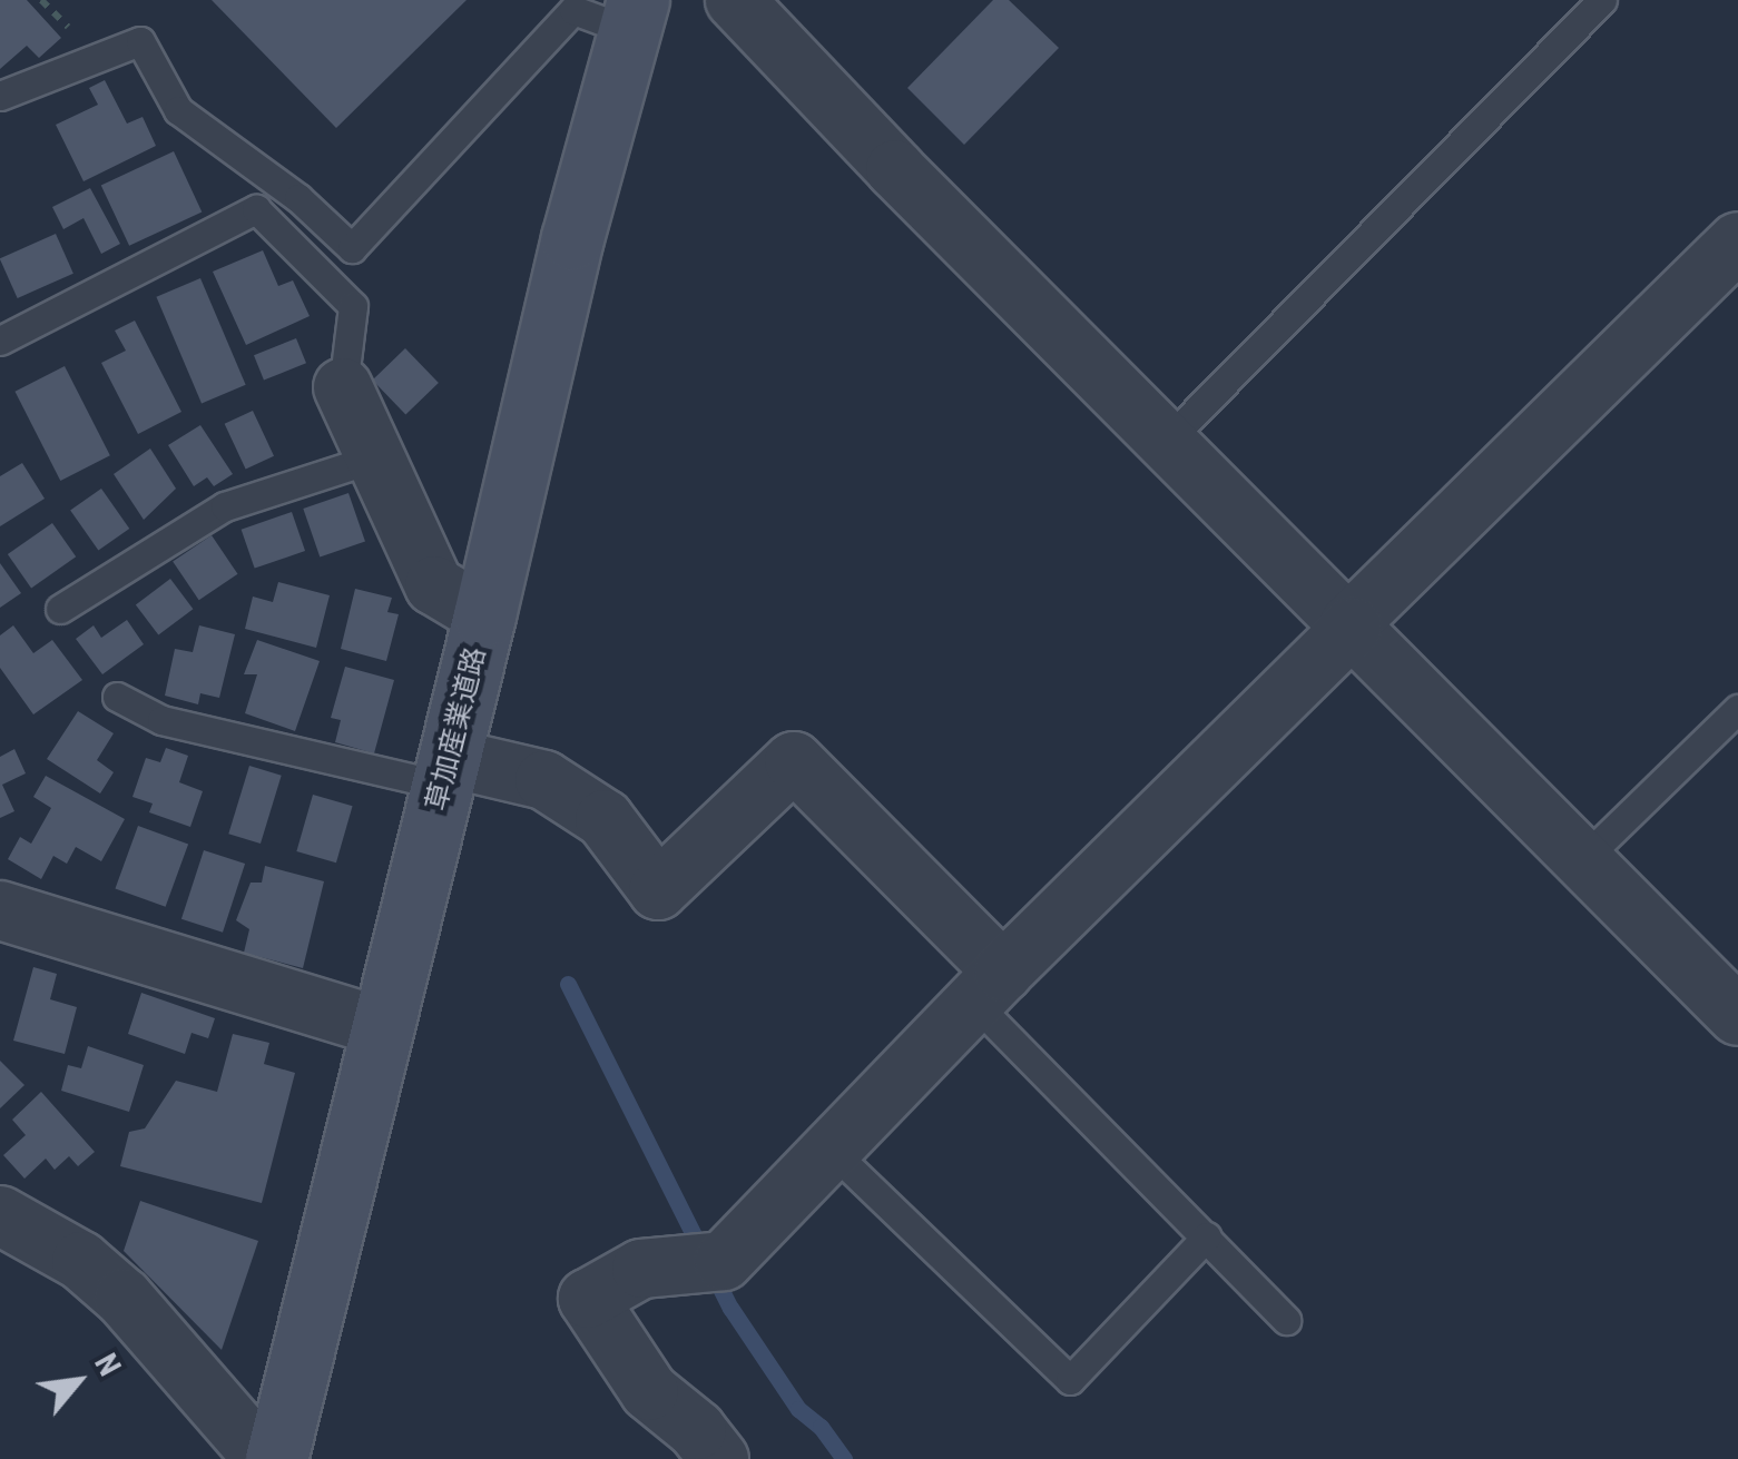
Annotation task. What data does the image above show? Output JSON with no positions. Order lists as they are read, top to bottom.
{
  "streets": {
    "main road": ["草加産業道路"]
  },
  "north": "top right"
}
